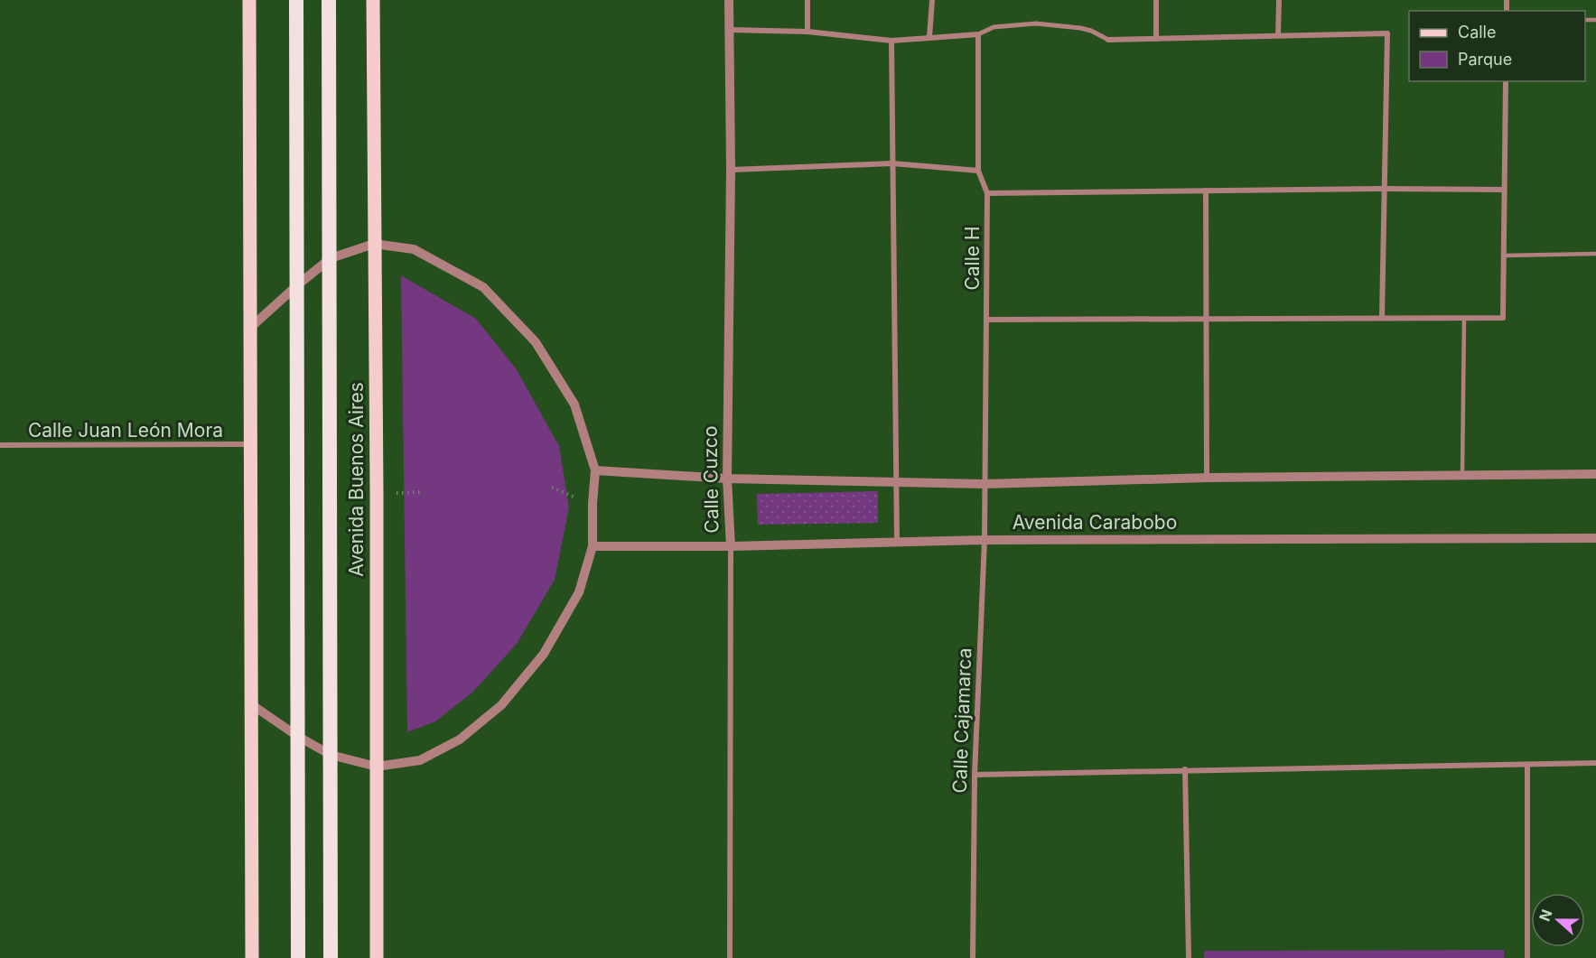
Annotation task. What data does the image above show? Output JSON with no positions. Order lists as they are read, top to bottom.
{
  "streets": {
    "highway": ["Avenida Buenos Aires"],
    "street": [
      "Calle H",
      "Calle Juan León Mora",
      "Calle Cuzco",
      "Avenida Carabobo",
      "Calle Cajamarca"
    ]
  },
  "crossings": [
    ["Calle H", "Avenida Carabobo"],
    ["Calle H", "Calle Cajamarca"],
    ["Calle Cuzco", "Avenida Carabobo"],
    ["Avenida Carabobo", "Calle Cajamarca"]
  ],
  "legend": ["Calle", "Parque"],
  "north": "left"
}
